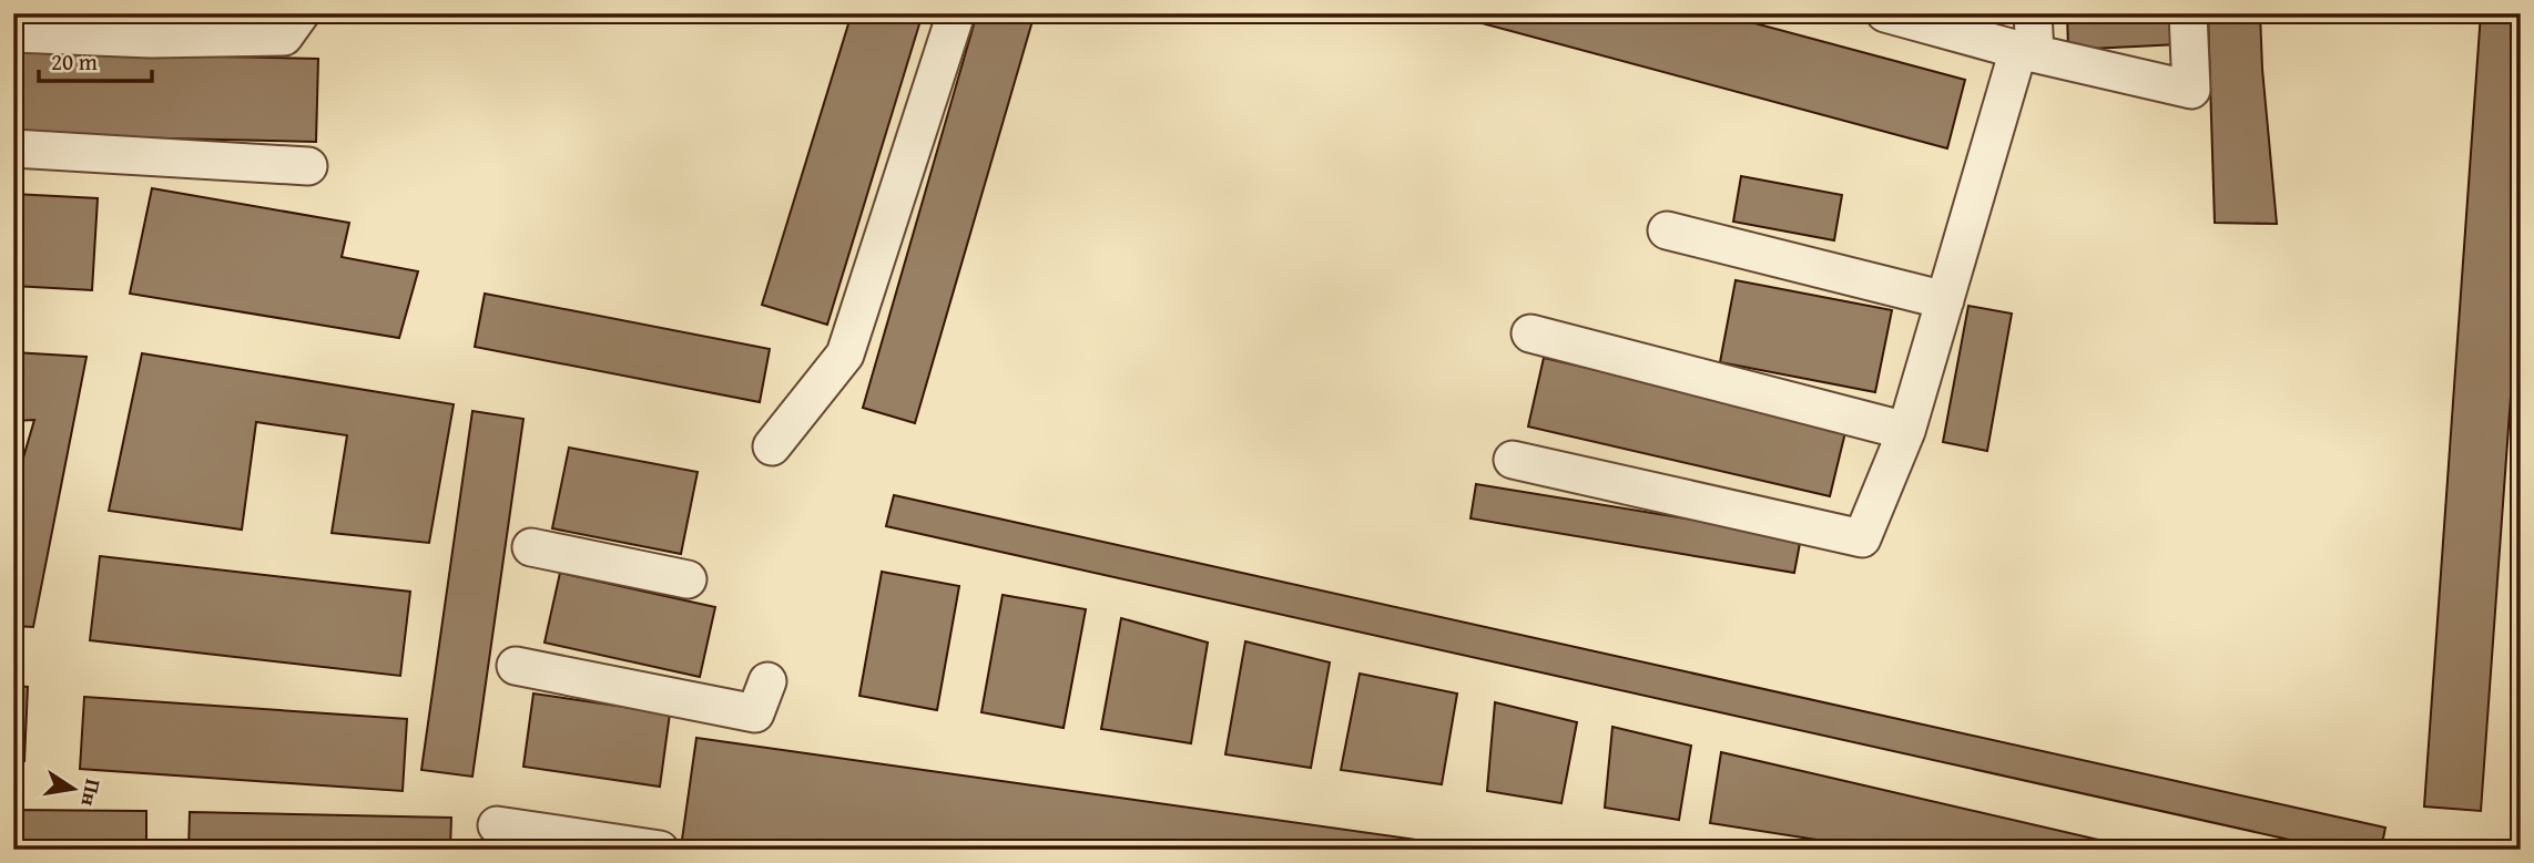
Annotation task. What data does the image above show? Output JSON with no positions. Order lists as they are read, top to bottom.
{
  "scale_bar": "20 m",
  "north": "right"
}
